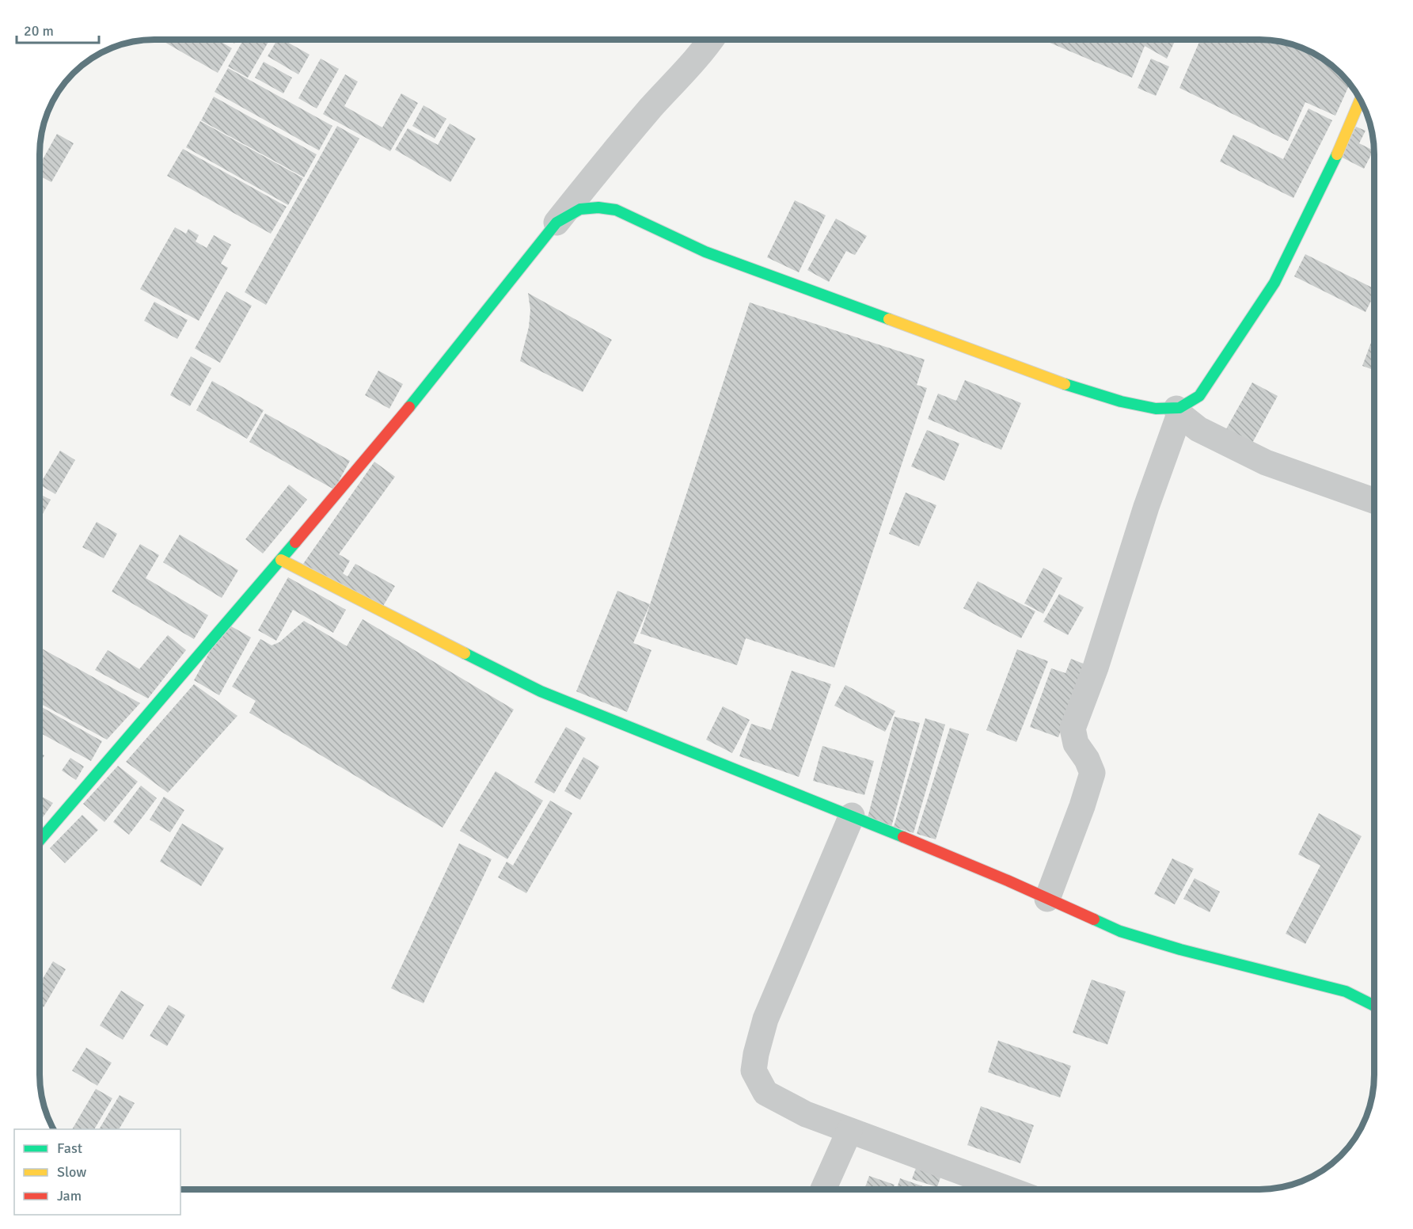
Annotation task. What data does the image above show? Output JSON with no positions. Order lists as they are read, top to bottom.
{
  "legend": ["Fast", "Slow", "Jam"],
  "scale_bar": "20 m"
}
